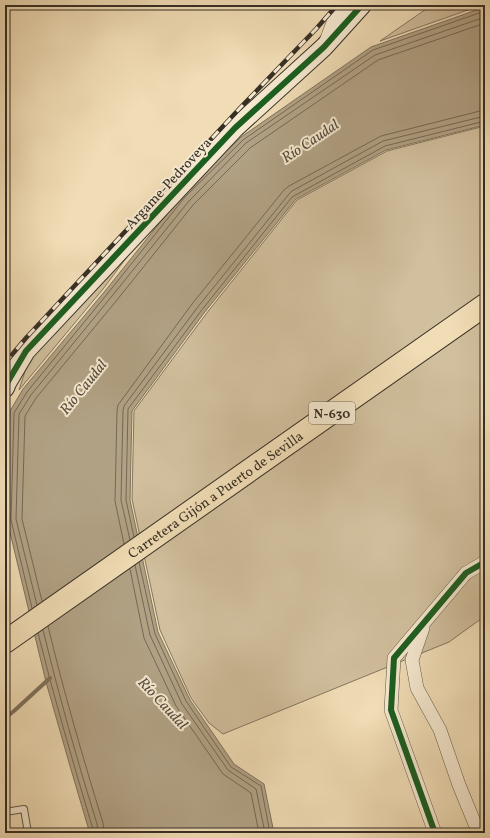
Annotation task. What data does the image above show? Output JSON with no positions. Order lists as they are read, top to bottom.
{
  "streets": {
    "highway": ["N-630", "Carretera Gijón a Puerto de Sevilla"],
    "street": ["Argame-Pedroveya"]
  },
  "water": ["Río Caudal"]
}
